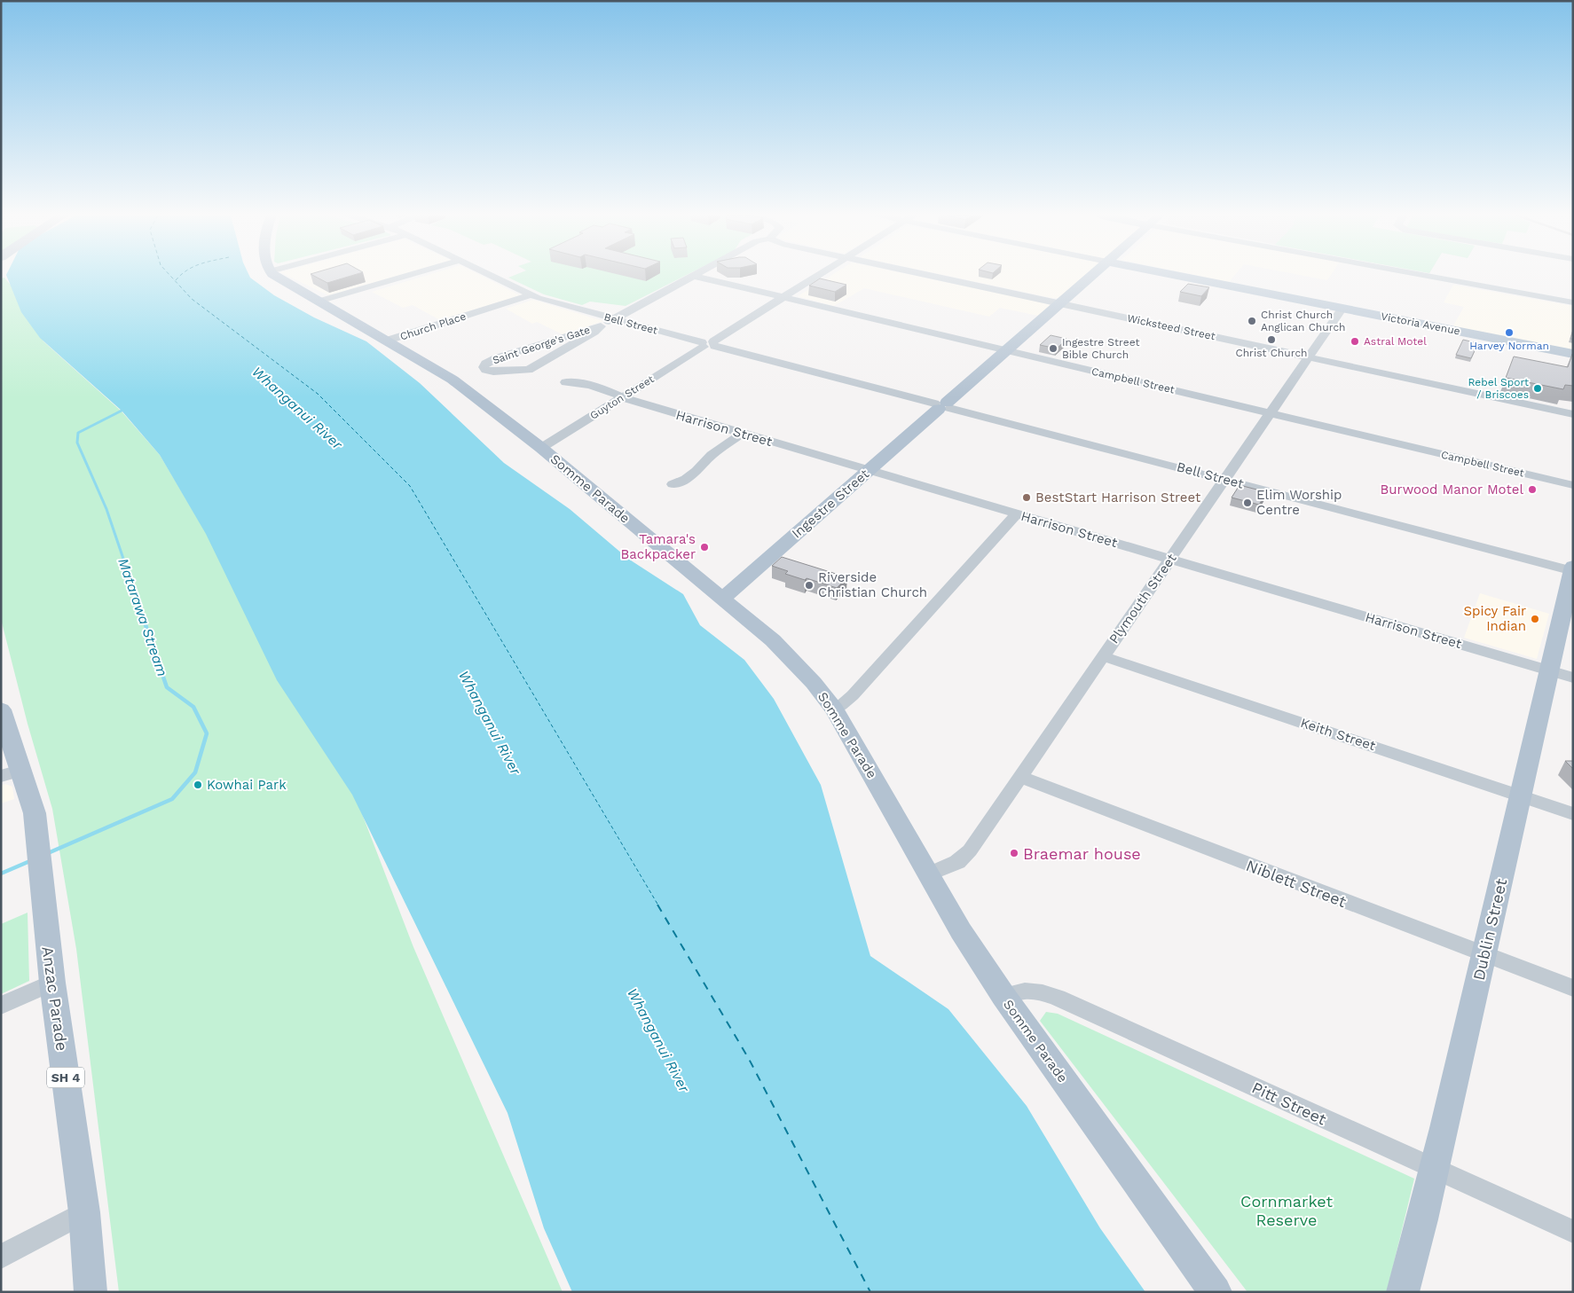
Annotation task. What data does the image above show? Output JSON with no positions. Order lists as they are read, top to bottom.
{
  "streets": {
    "main road": [
      "Victoria Avenue",
      "Somme Parade",
      "Ingestre Street",
      "Dublin Street",
      "Anzac Parade",
      "SH 4"
    ],
    "street": [
      "Bell Street",
      "Church Place",
      "Wicksteed Street",
      "Saint George's Gate",
      "Campbell Street",
      "Guyton Street",
      "Harrison Street",
      "Plymouth Street",
      "Keith Street",
      "Niblett Street",
      "Pitt Street"
    ]
  },
  "crossings": [
    ["Bell Street", "Church Place"],
    ["Bell Street", "Saint George's Gate"],
    ["Bell Street", "Guyton Street"],
    ["Bell Street", "Ingestre Street"],
    ["Bell Street", "Plymouth Street"],
    ["Bell Street", "Dublin Street"],
    ["Victoria Avenue", "Plymouth Street"],
    ["Church Place", "Somme Parade"],
    ["Wicksteed Street", "Ingestre Street"],
    ["Wicksteed Street", "Plymouth Street"],
    ["Saint George's Gate", "Campbell Street"],
    ["Campbell Street", "Guyton Street"],
    ["Campbell Street", "Ingestre Street"],
    ["Campbell Street", "Plymouth Street"],
    ["Guyton Street", "Harrison Street"],
    ["Guyton Street", "Somme Parade"],
    ["Harrison Street", "Ingestre Street"],
    ["Harrison Street", "Plymouth Street"],
    ["Harrison Street", "Dublin Street"],
    ["Somme Parade", "Ingestre Street"],
    ["Somme Parade", "Plymouth Street"],
    ["Somme Parade", "Pitt Street"],
    ["Plymouth Street", "Keith Street"],
    ["Plymouth Street", "Niblett Street"],
    ["Keith Street", "Dublin Street"],
    ["Niblett Street", "Dublin Street"],
    ["Dublin Street", "Pitt Street"]
  ],
  "water": ["Whanganui River", "Matarawa Stream"],
  "parks": ["Cornmarket Reserve"],
  "places": [
    "Christ Church Anglican Church",
    "Harvey Norman",
    "Christ Church",
    "Astral Motel",
    "Ingestre Street Bible Church",
    "Rebel Sport / Briscoes",
    "Burwood Manor Motel",
    "BestStart Harrison Street",
    "Elim Worship Centre",
    "Tamara's Backpacker",
    "Riverside Christian Church",
    "Spicy Fair Indian",
    "Kowhai Park",
    "Braemar house"
  ]
}
